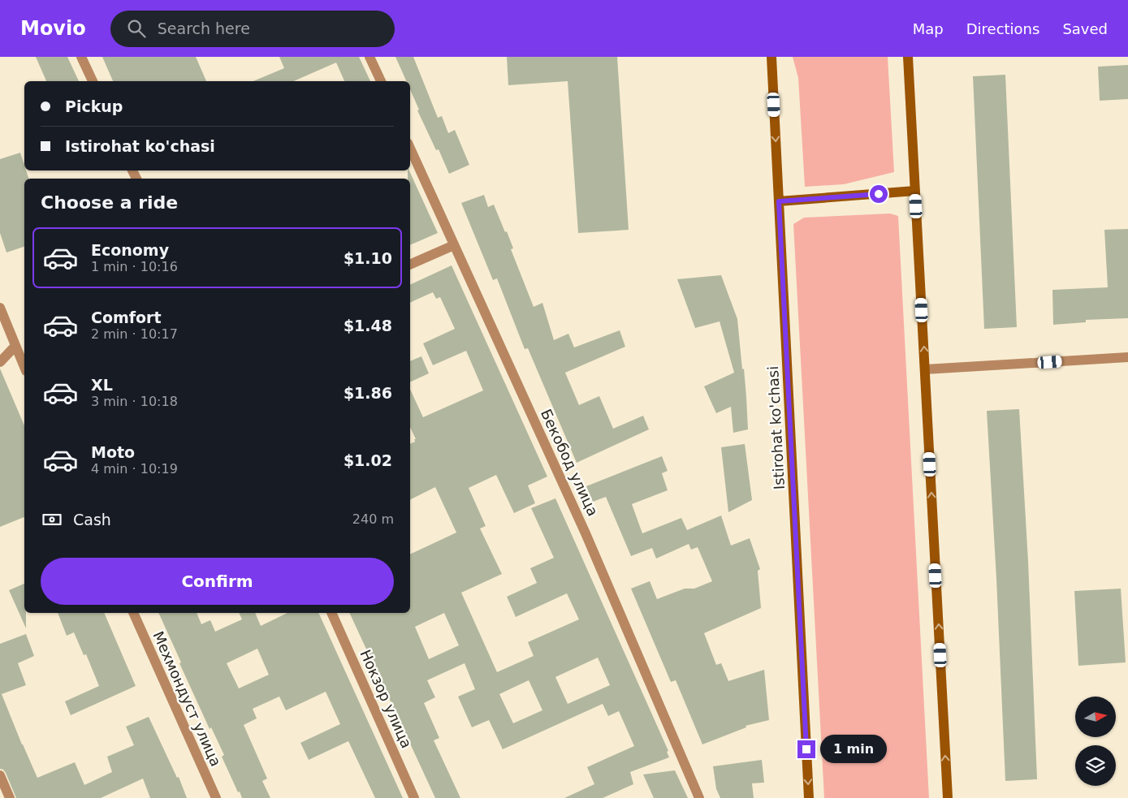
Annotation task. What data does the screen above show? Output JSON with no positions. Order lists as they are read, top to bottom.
{
  "streets": {
    "main road": ["Istirohat ko'chasi"],
    "street": ["Бекобод улица", "Мехмондуст улица", "Нокзор улица"]
  },
  "one_way": ["Istirohat ko'chasi"],
  "north": "right",
  "page": {
    "header": "Movio",
    "search": "Search here",
    "nav": ["Map", "Directions", "Saved"],
    "banner": ["Pickup", "Istirohat ko'chasi"],
    "heading": "Choose a ride",
    "list": [
      {
        "name": "Economy",
        "note": "1 min · 10:16",
        "value": "$1.10"
      },
      {
        "name": "Comfort",
        "note": "2 min · 10:17",
        "value": "$1.48"
      },
      {
        "name": "XL",
        "note": "3 min · 10:18",
        "value": "$1.86"
      },
      {
        "name": "Moto",
        "note": "4 min · 10:19",
        "value": "$1.02"
      }
    ],
    "pay": ["Cash", "240 m"],
    "buttons": "Confirm",
    "bubble": "1 min"
  }
}
